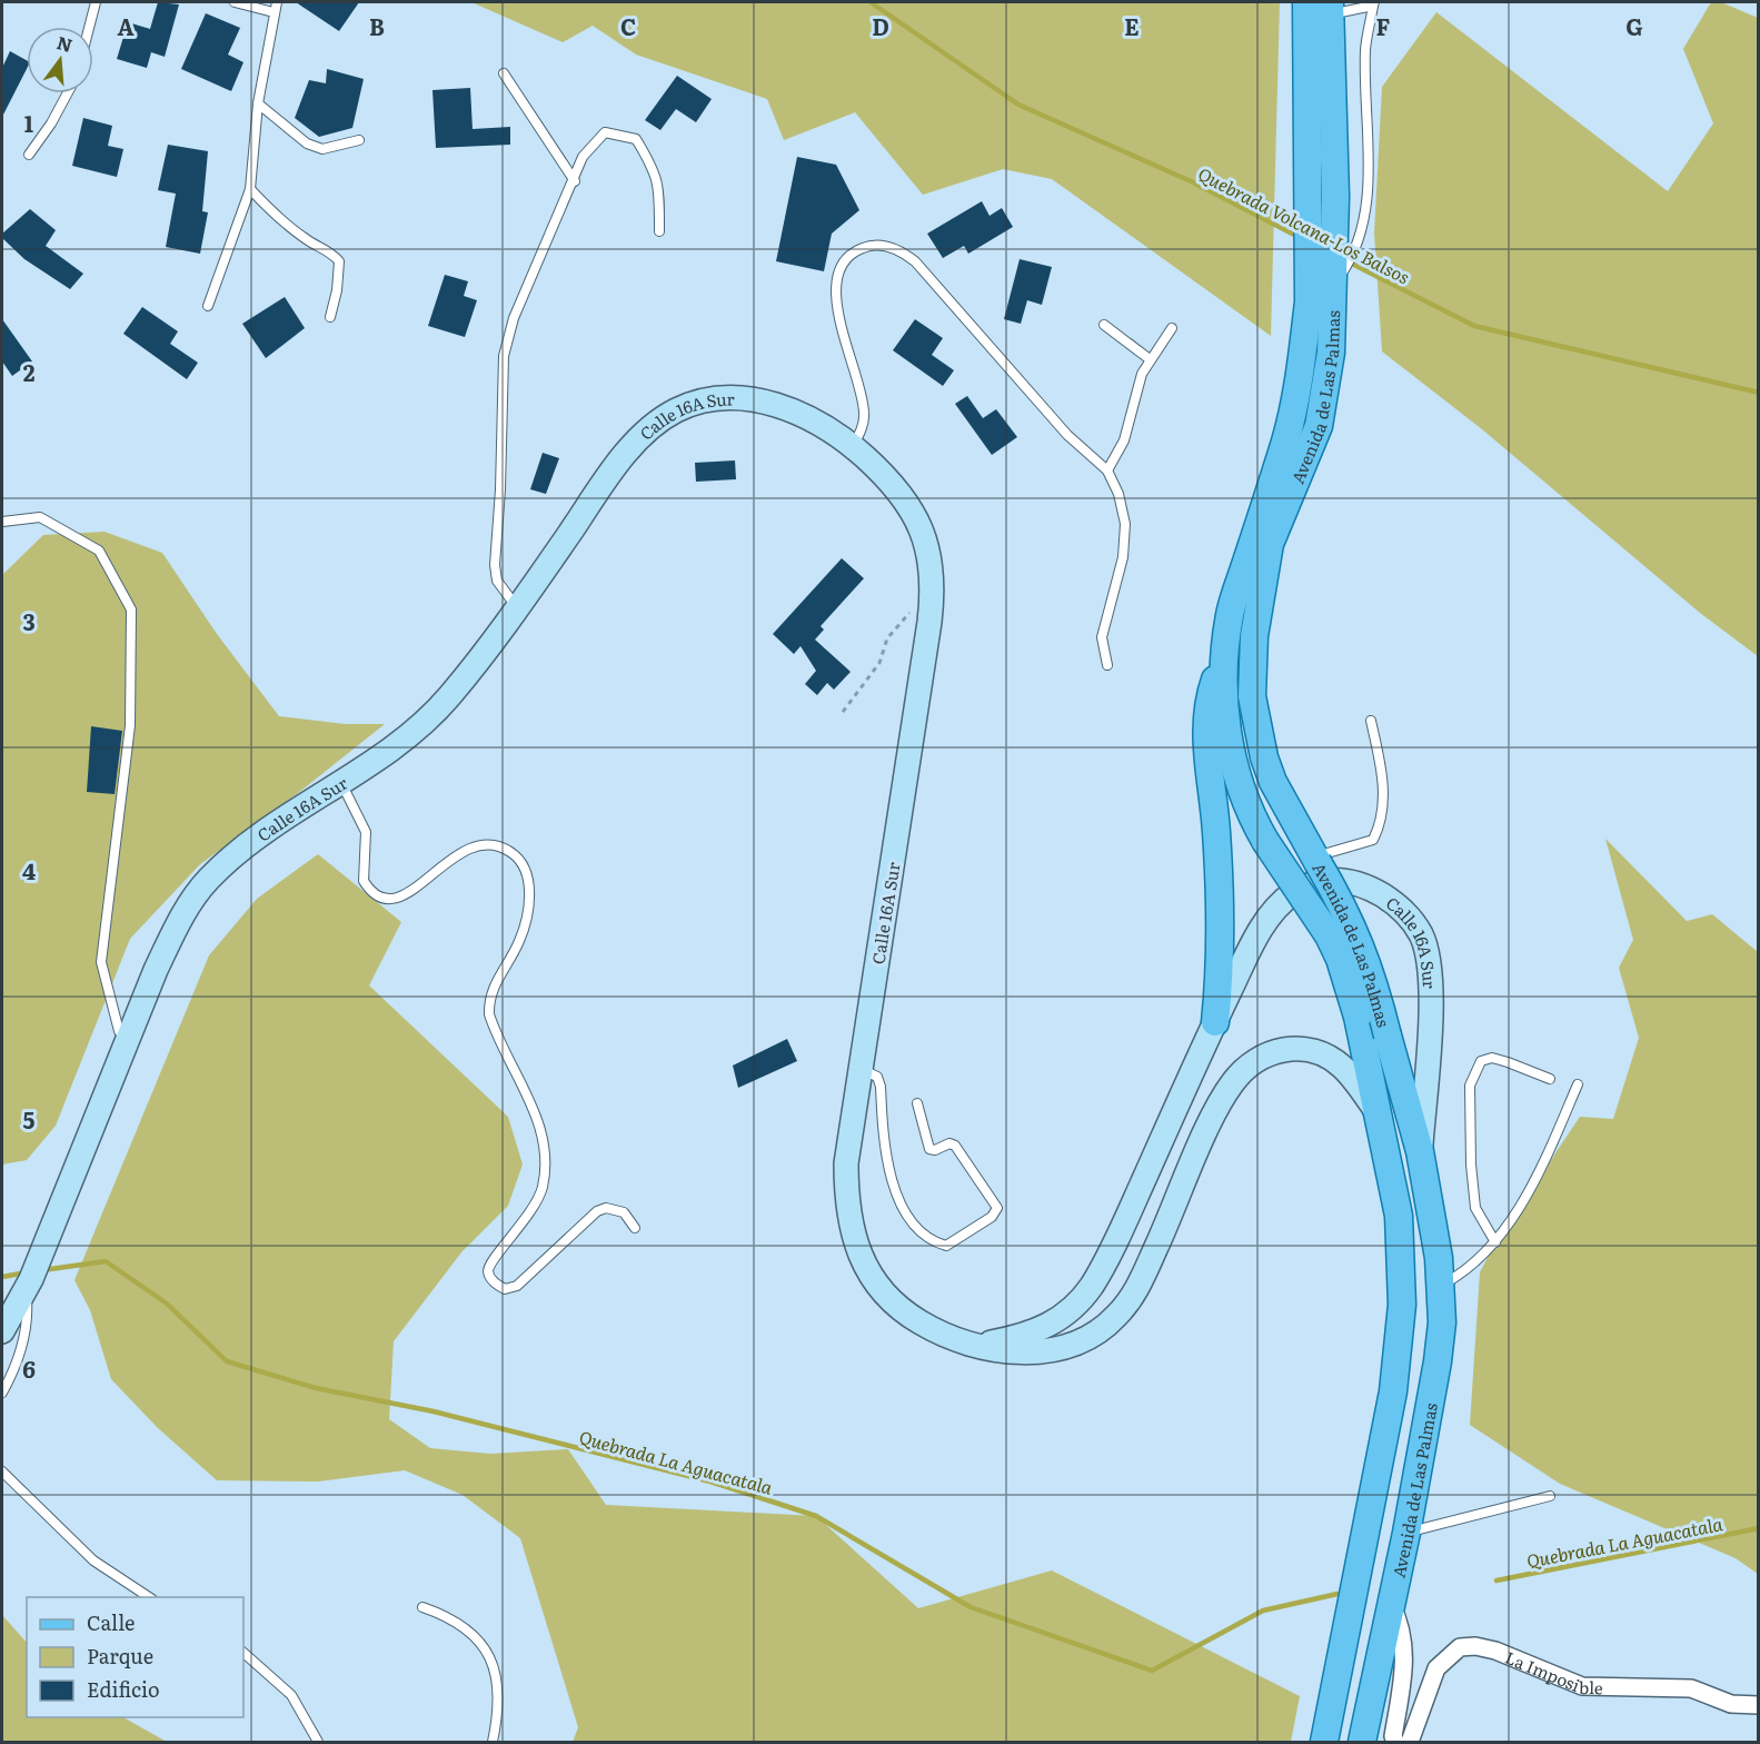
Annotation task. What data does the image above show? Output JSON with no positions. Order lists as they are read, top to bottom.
{
  "streets": {
    "main road": ["Avenida de Las Palmas", "Calle 16A Sur"],
    "street": ["La Imposible"]
  },
  "crossings": [
    ["Avenida de Las Palmas", "Calle 16A Sur"]
  ],
  "water": ["Quebrada Volcana-Los Balsos", "Quebrada La Aguacatala"],
  "legend": ["Calle", "Parque", "Edificio"],
  "north": "top",
  "grid": {
    "columns": [
      "A",
      "B",
      "C",
      "D",
      "E",
      "F",
      "G"
    ],
    "rows": [
      "1",
      "2",
      "3",
      "4",
      "5",
      "6"
    ]
  }
}
